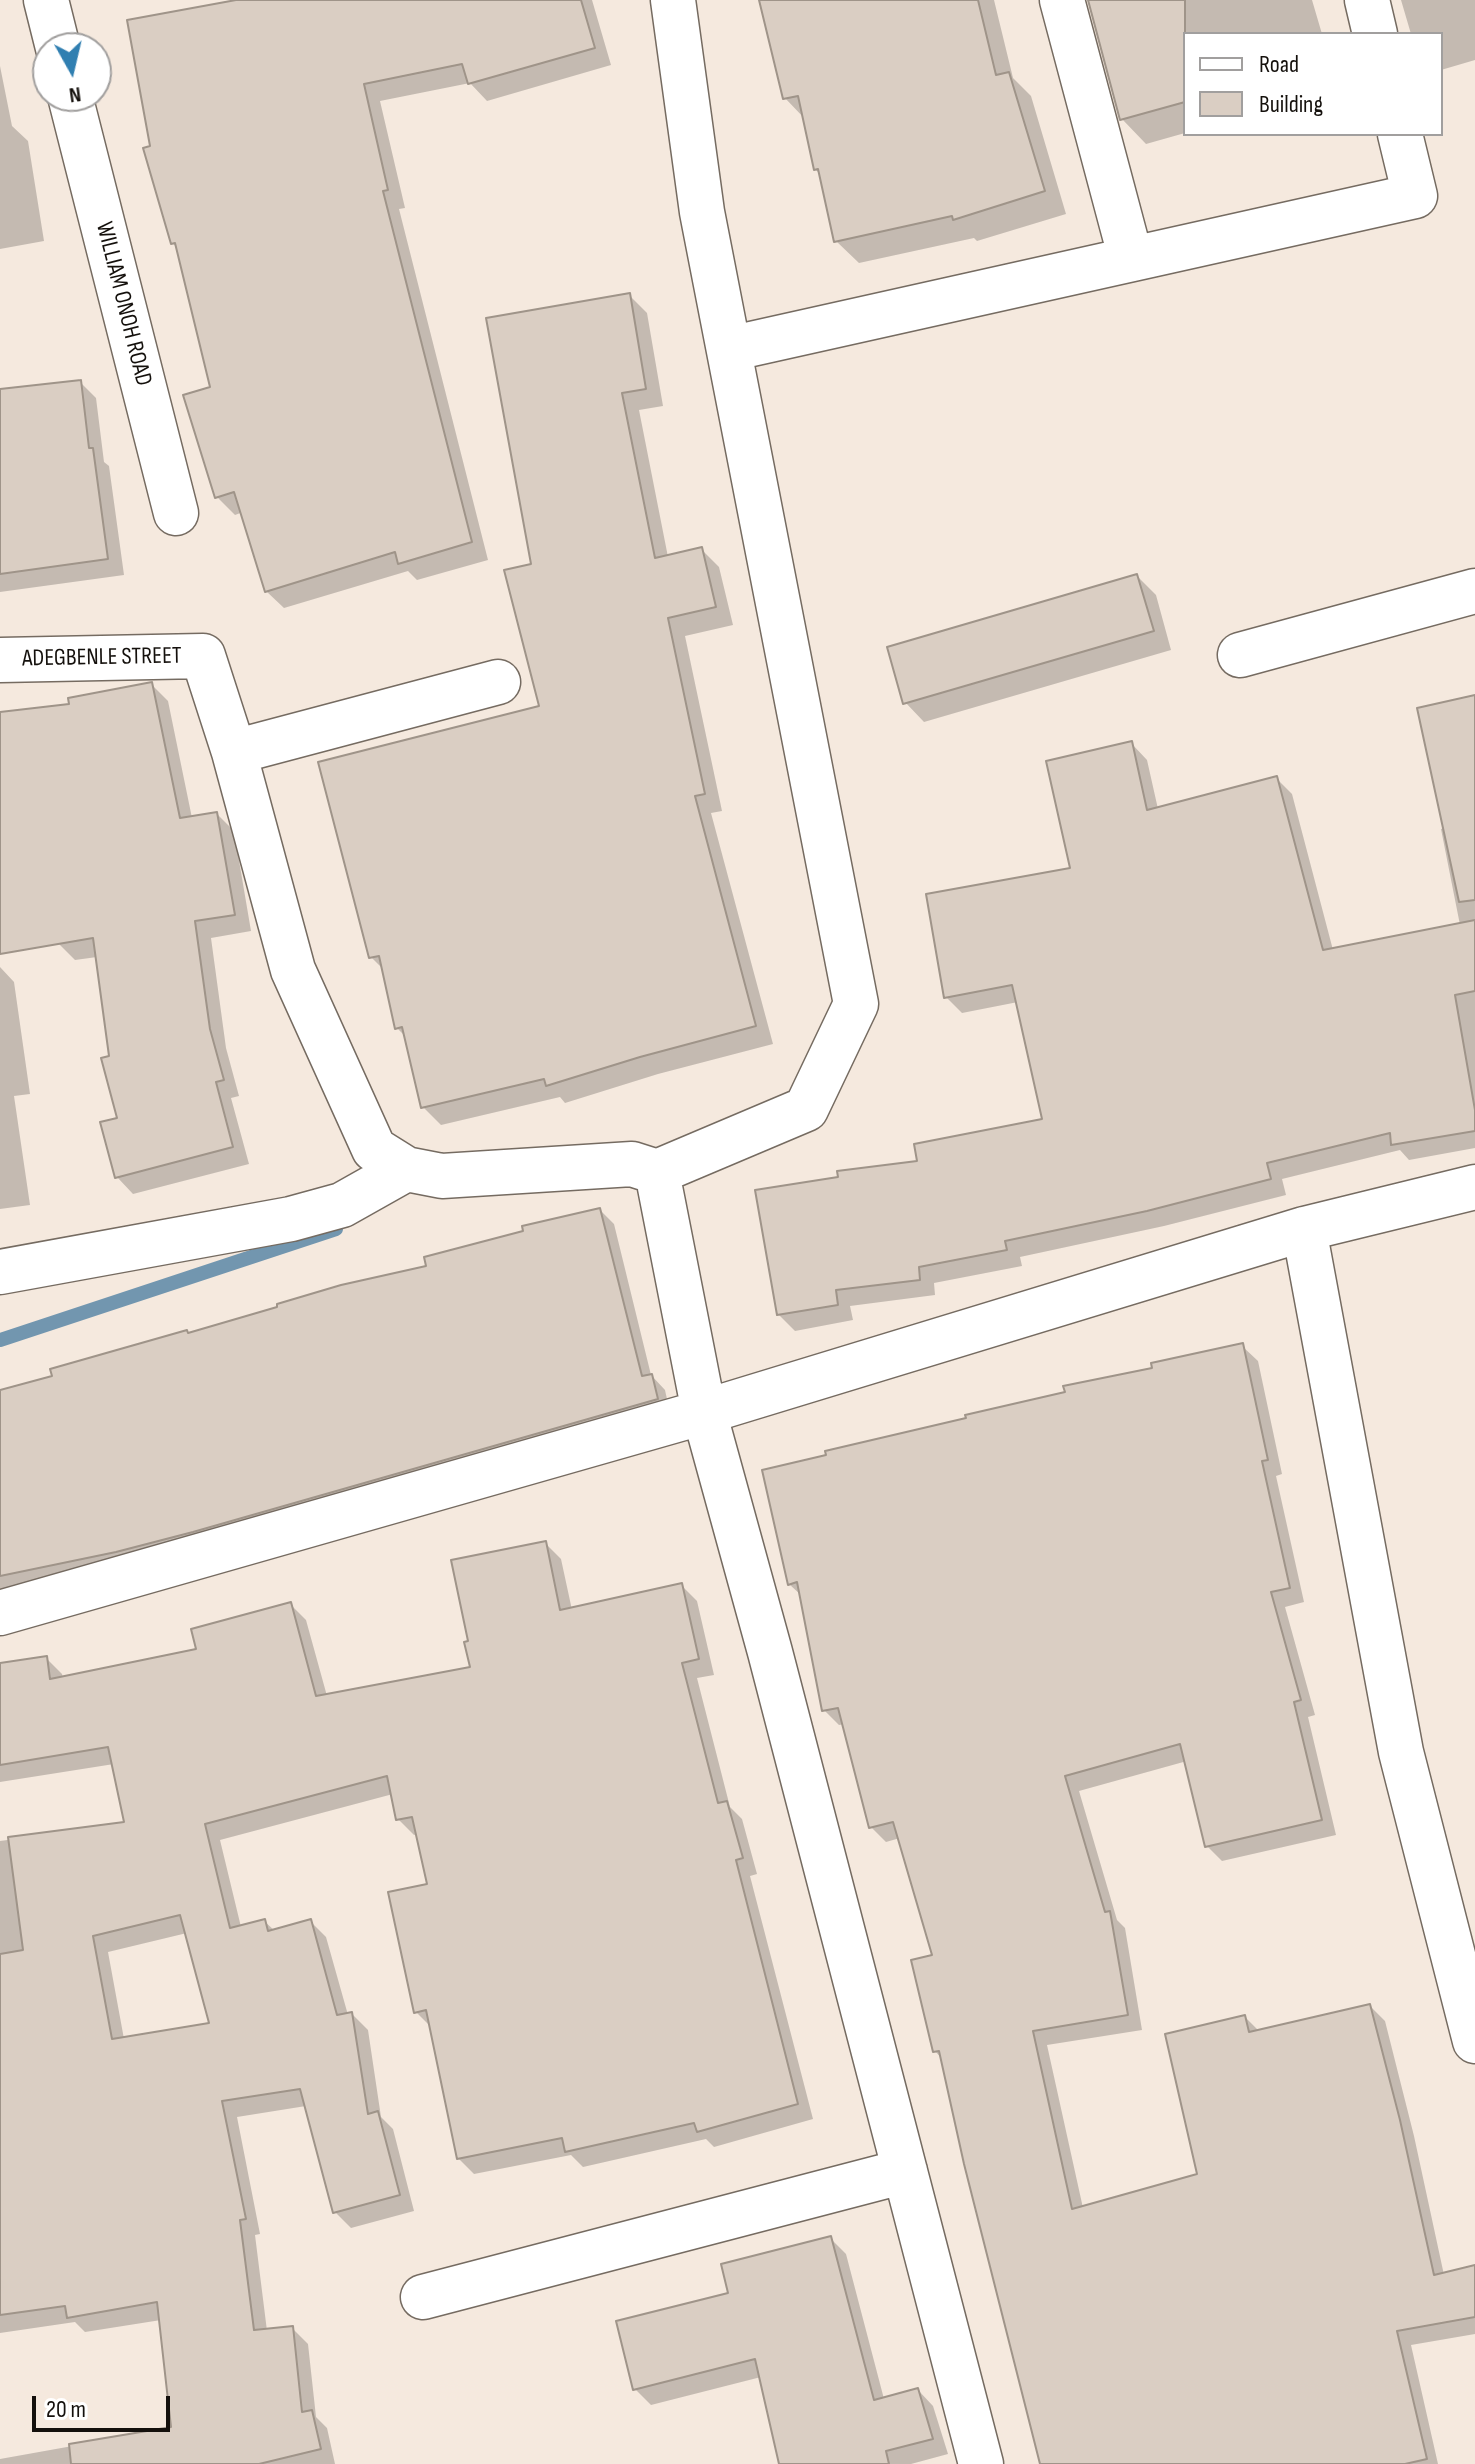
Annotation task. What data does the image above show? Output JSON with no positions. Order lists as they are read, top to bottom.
{
  "streets": {
    "street": ["WILLIAM ONOH ROAD", "ADEGBENLE STREET"]
  },
  "legend": ["Road", "Building"],
  "scale_bar": "20 m",
  "north": "bottom"
}
